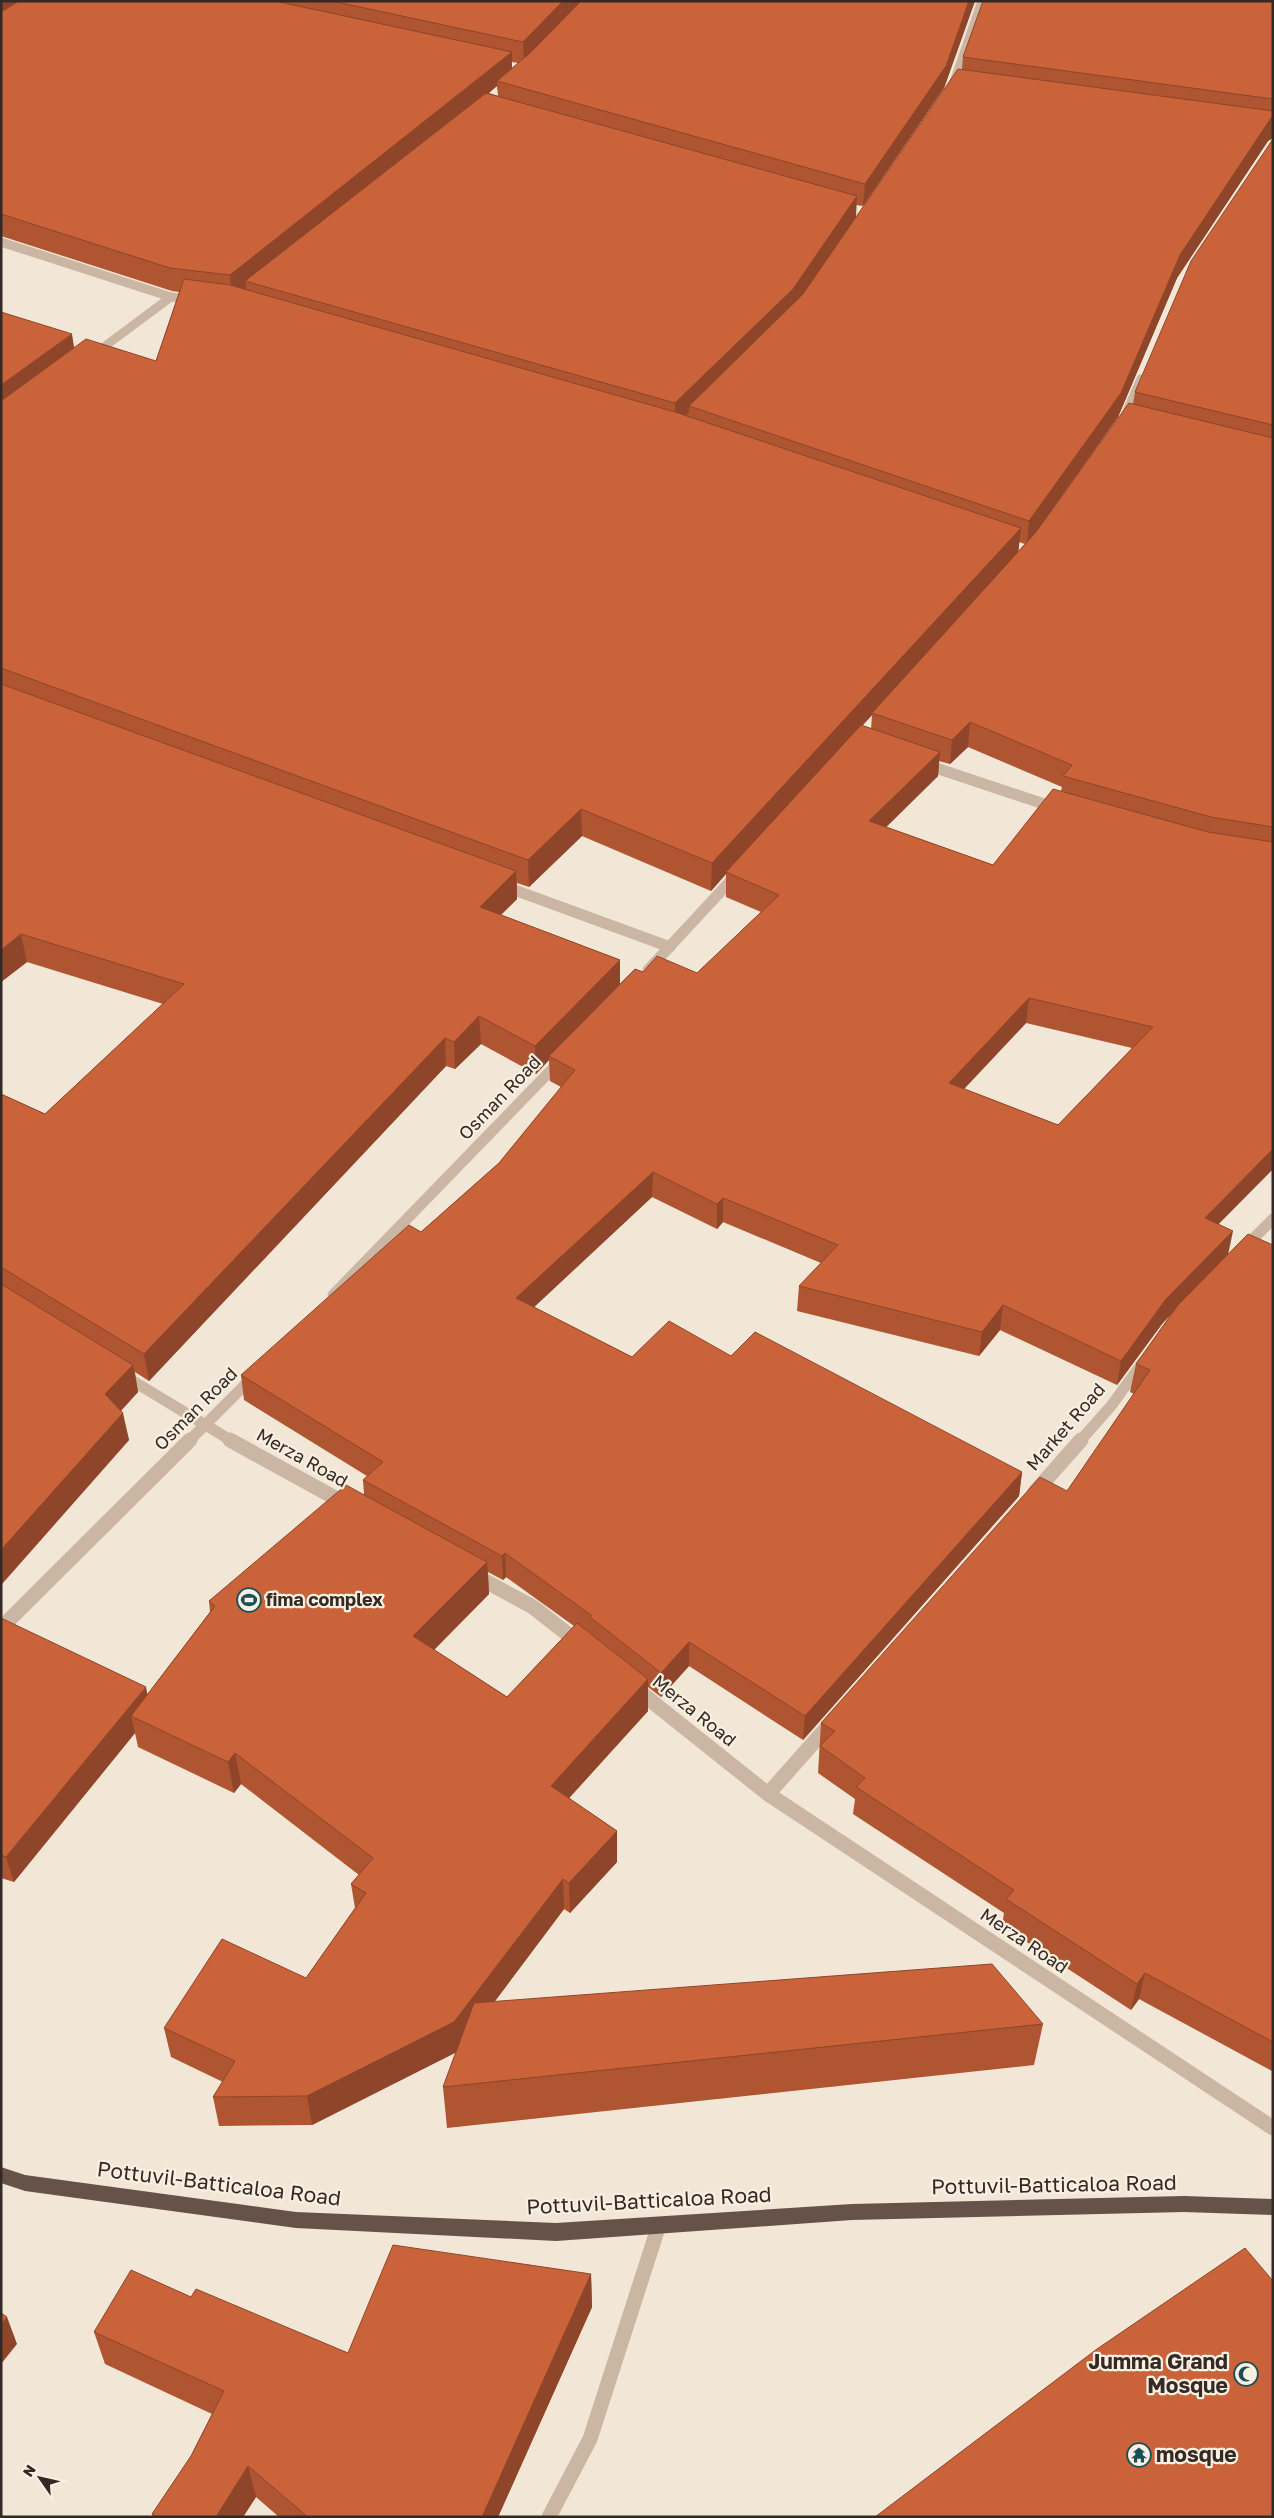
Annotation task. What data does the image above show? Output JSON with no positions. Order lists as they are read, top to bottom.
{
  "streets": {
    "highway": ["Pottuvil-Batticaloa Road"],
    "street": ["Osman Road", "Market Road", "Merza Road"]
  },
  "crossings": [
    ["Osman Road", "Merza Road"]
  ],
  "places": {
    "sports": ["fima complex"],
    "mosque": ["Jumma Grand Mosque"],
    "temple": ["mosque"]
  },
  "north": "top left"
}
